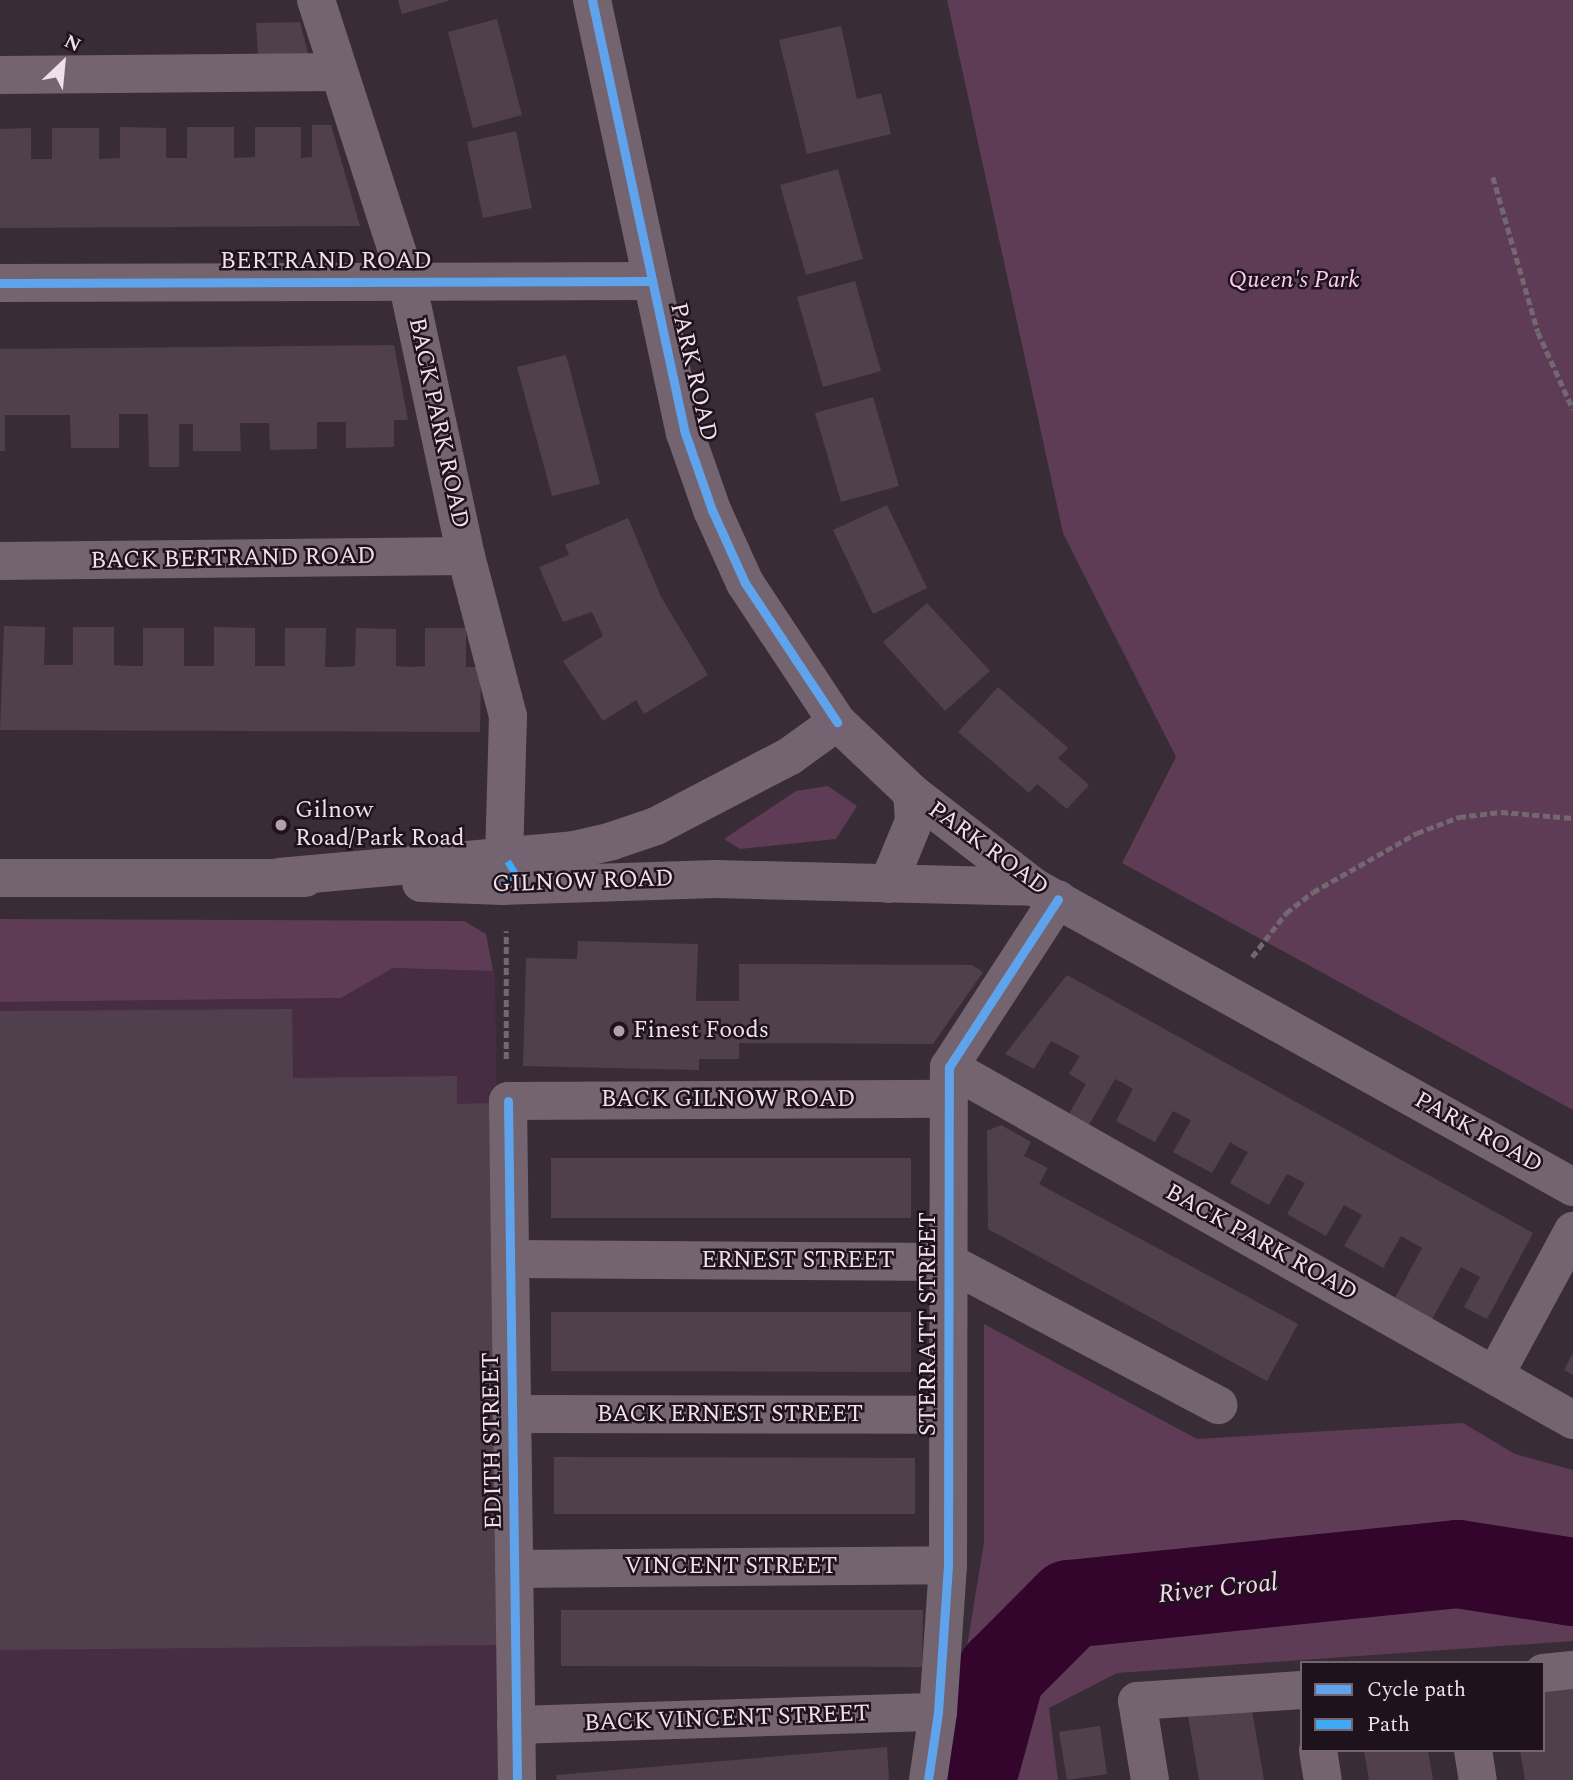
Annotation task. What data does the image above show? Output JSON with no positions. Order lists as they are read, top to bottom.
{
  "streets": {
    "main road": ["PARK ROAD", "GILNOW ROAD"],
    "street": [
      "BERTRAND ROAD",
      "BACK PARK ROAD",
      "BACK BERTRAND ROAD",
      "BACK GILNOW ROAD",
      "ERNEST STREET",
      "STERRATT STREET",
      "BACK ERNEST STREET",
      "EDITH STREET",
      "VINCENT STREET",
      "BACK VINCENT STREET"
    ]
  },
  "crossings": [
    ["BERTRAND ROAD", "PARK ROAD"],
    ["BERTRAND ROAD", "BACK PARK ROAD"],
    ["PARK ROAD", "GILNOW ROAD"],
    ["BACK PARK ROAD", "BACK BERTRAND ROAD"],
    ["BACK PARK ROAD", "GILNOW ROAD"],
    ["BACK PARK ROAD", "BACK GILNOW ROAD"],
    ["BACK PARK ROAD", "STERRATT STREET"],
    ["BACK GILNOW ROAD", "STERRATT STREET"],
    ["BACK GILNOW ROAD", "EDITH STREET"],
    ["ERNEST STREET", "STERRATT STREET"],
    ["ERNEST STREET", "EDITH STREET"],
    ["STERRATT STREET", "BACK ERNEST STREET"],
    ["STERRATT STREET", "VINCENT STREET"],
    ["STERRATT STREET", "BACK VINCENT STREET"],
    ["BACK ERNEST STREET", "EDITH STREET"],
    ["EDITH STREET", "VINCENT STREET"],
    ["EDITH STREET", "BACK VINCENT STREET"]
  ],
  "water": ["River Croal"],
  "parks": ["Queen's Park"],
  "places": ["Gilnow Road/Park Road", "Finest Foods"],
  "legend": ["Cycle path", "Path"],
  "north": "top right"
}
